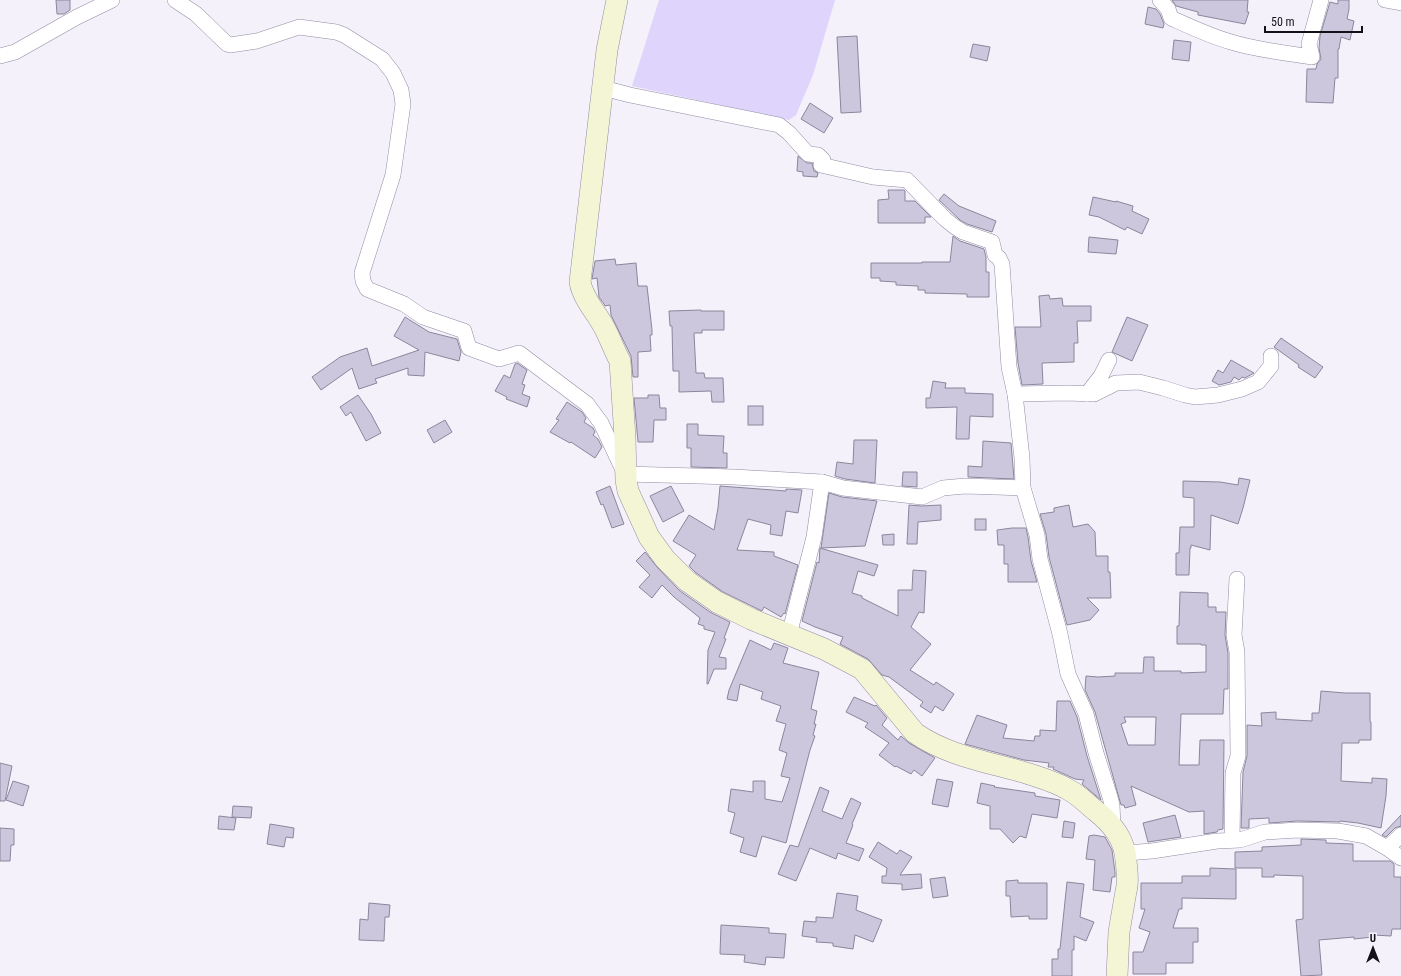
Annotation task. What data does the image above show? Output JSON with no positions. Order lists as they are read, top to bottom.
{
  "scale_bar": "50 m",
  "north": "top"
}
